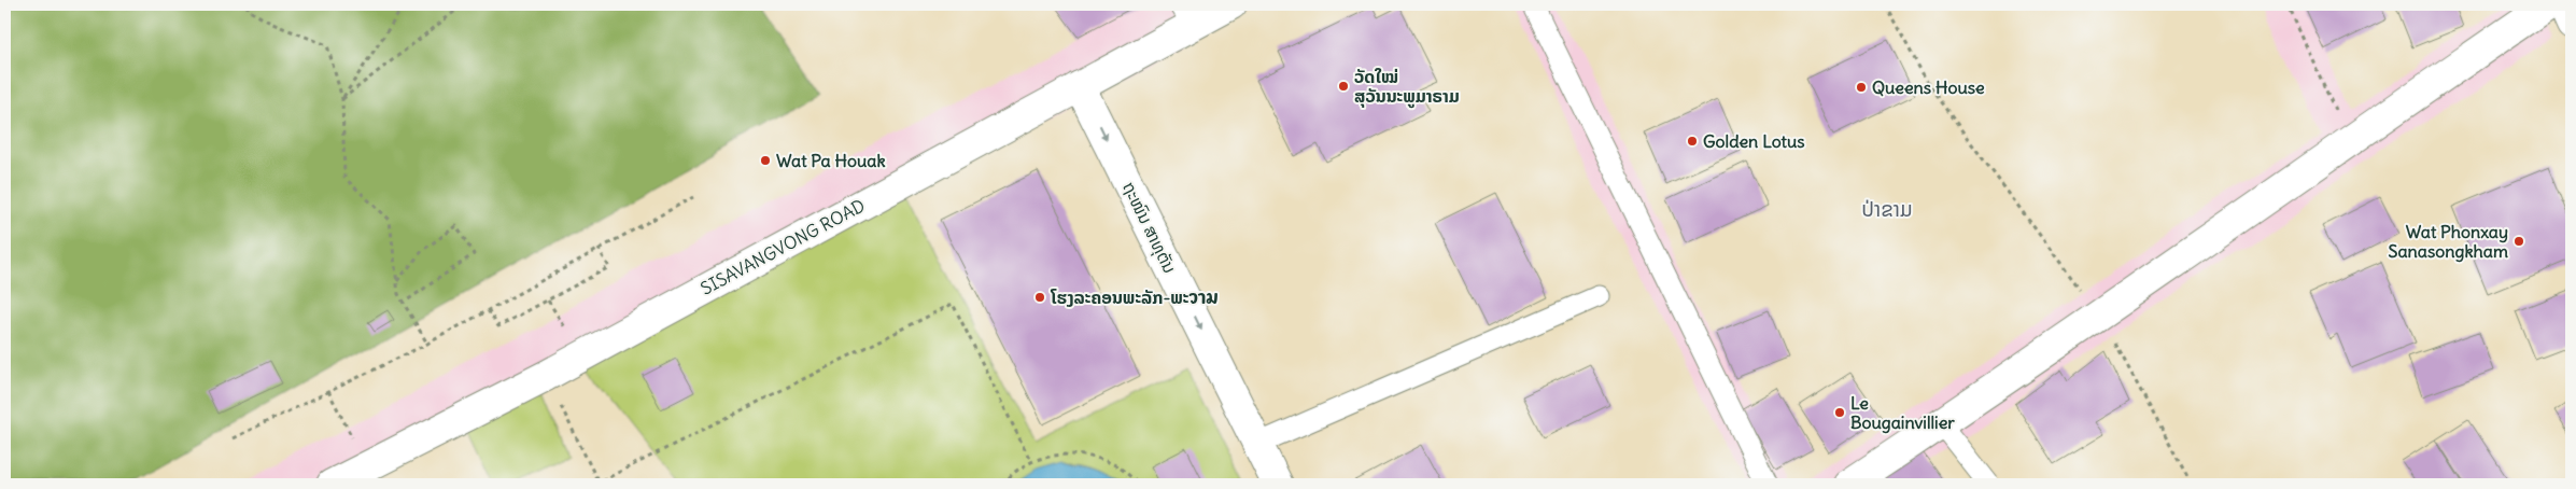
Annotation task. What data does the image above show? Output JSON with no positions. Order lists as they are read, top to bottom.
{
  "streets": {
    "street": ["ຖະໜົນ ສາທຸຕັນ", "SISAVANGVONG ROAD"]
  },
  "crossings": [
    ["ຖະໜົນ ສາທຸຕັນ", "SISAVANGVONG ROAD"]
  ],
  "one_way": ["ຖະໜົນ ສາທຸຕັນ"],
  "districts": ["ປ່າຂາມ"],
  "places": [
    "ວັດໃໝ່ ສຸວັນນະພູມາຣາມ",
    "Queens House",
    "Golden Lotus",
    "Wat Pa Houak",
    "Wat Phonxay Sanasongkham",
    "ໂຮງລະຄອນພະລັກ-ພະวาม",
    "Le Bougainvillier"
  ]
}
